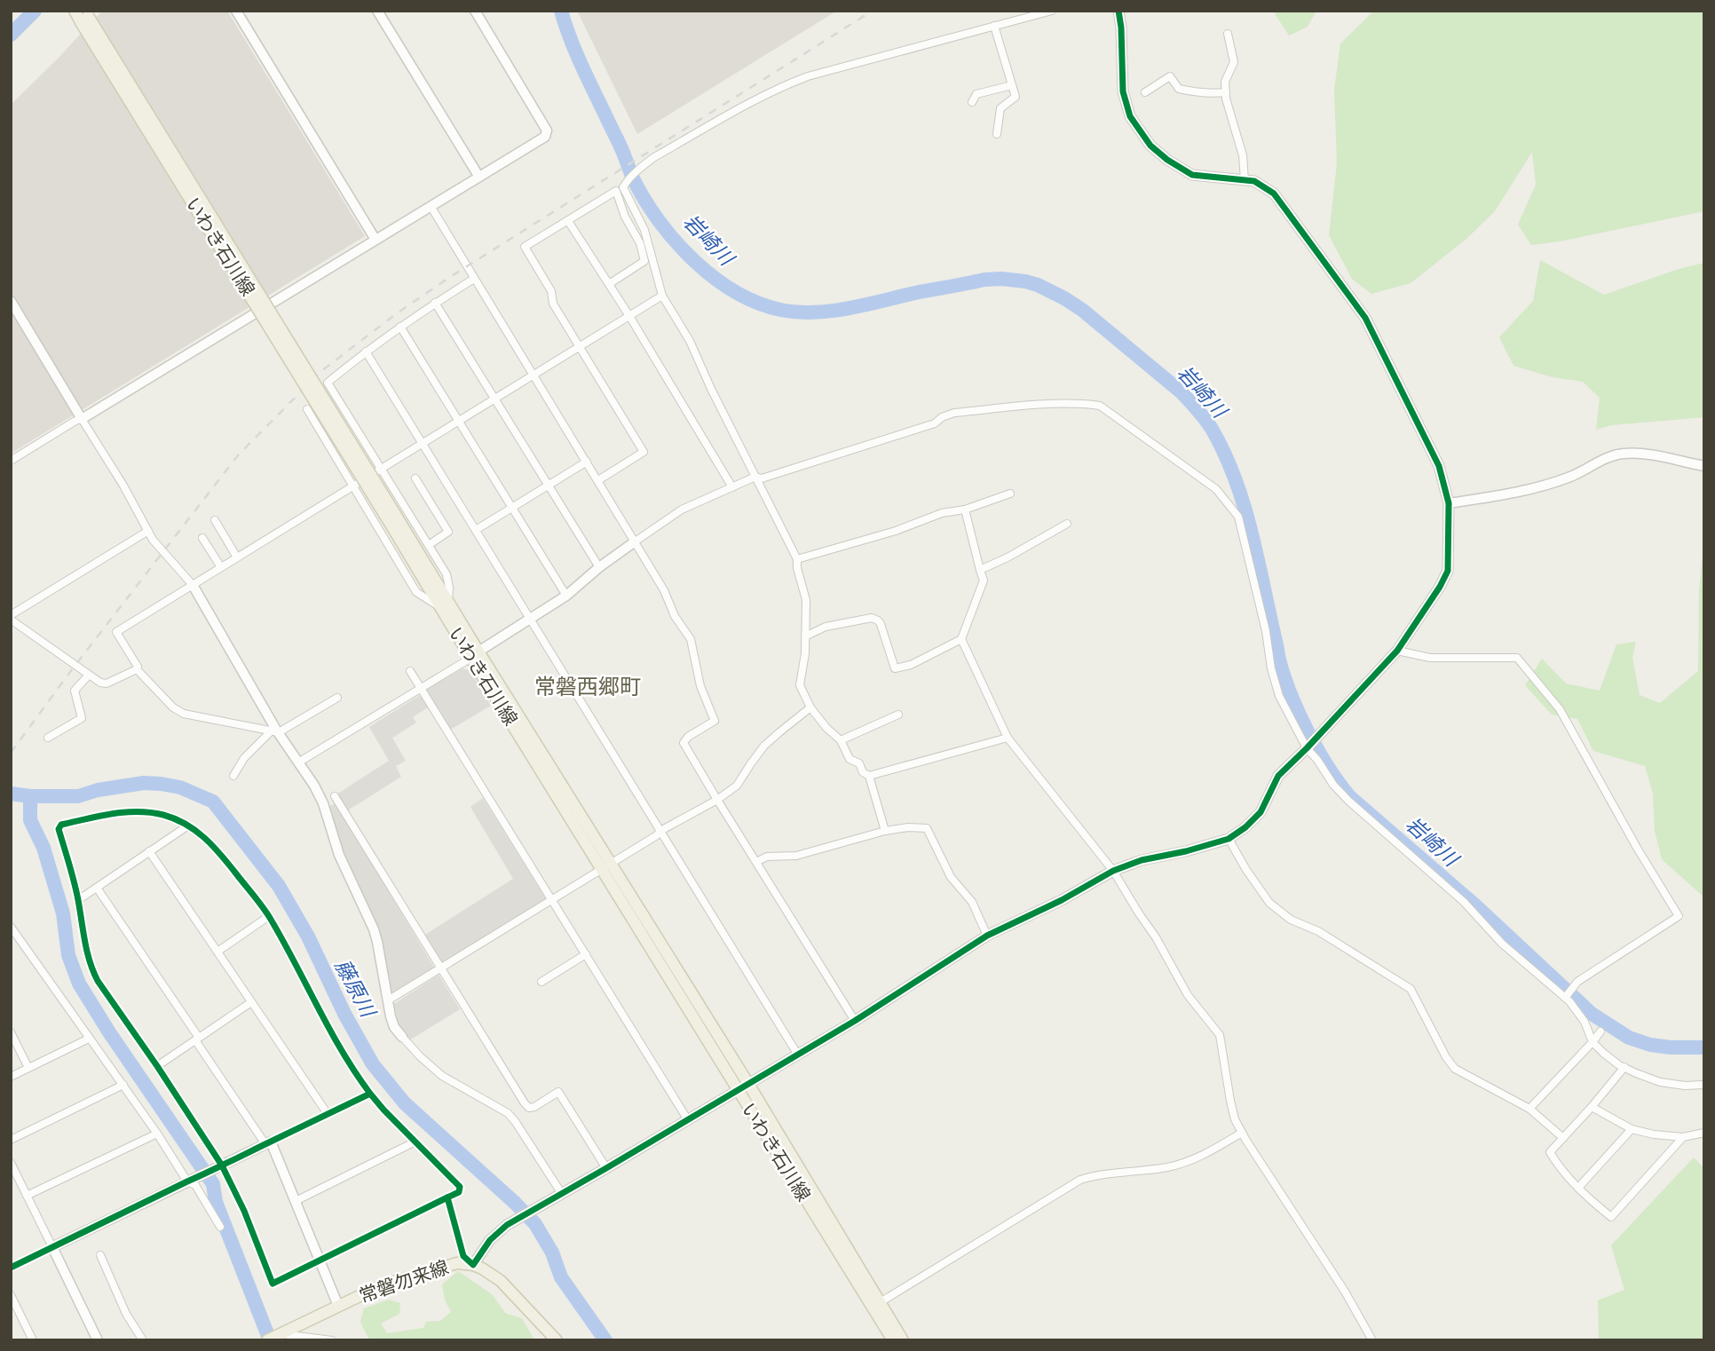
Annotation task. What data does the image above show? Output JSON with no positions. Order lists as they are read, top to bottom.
{
  "streets": {
    "main road": ["いわき石川線", "常磐勿来線"]
  },
  "districts": ["常磐西郷町"],
  "water": ["岩崎川", "藤原川"]
}
